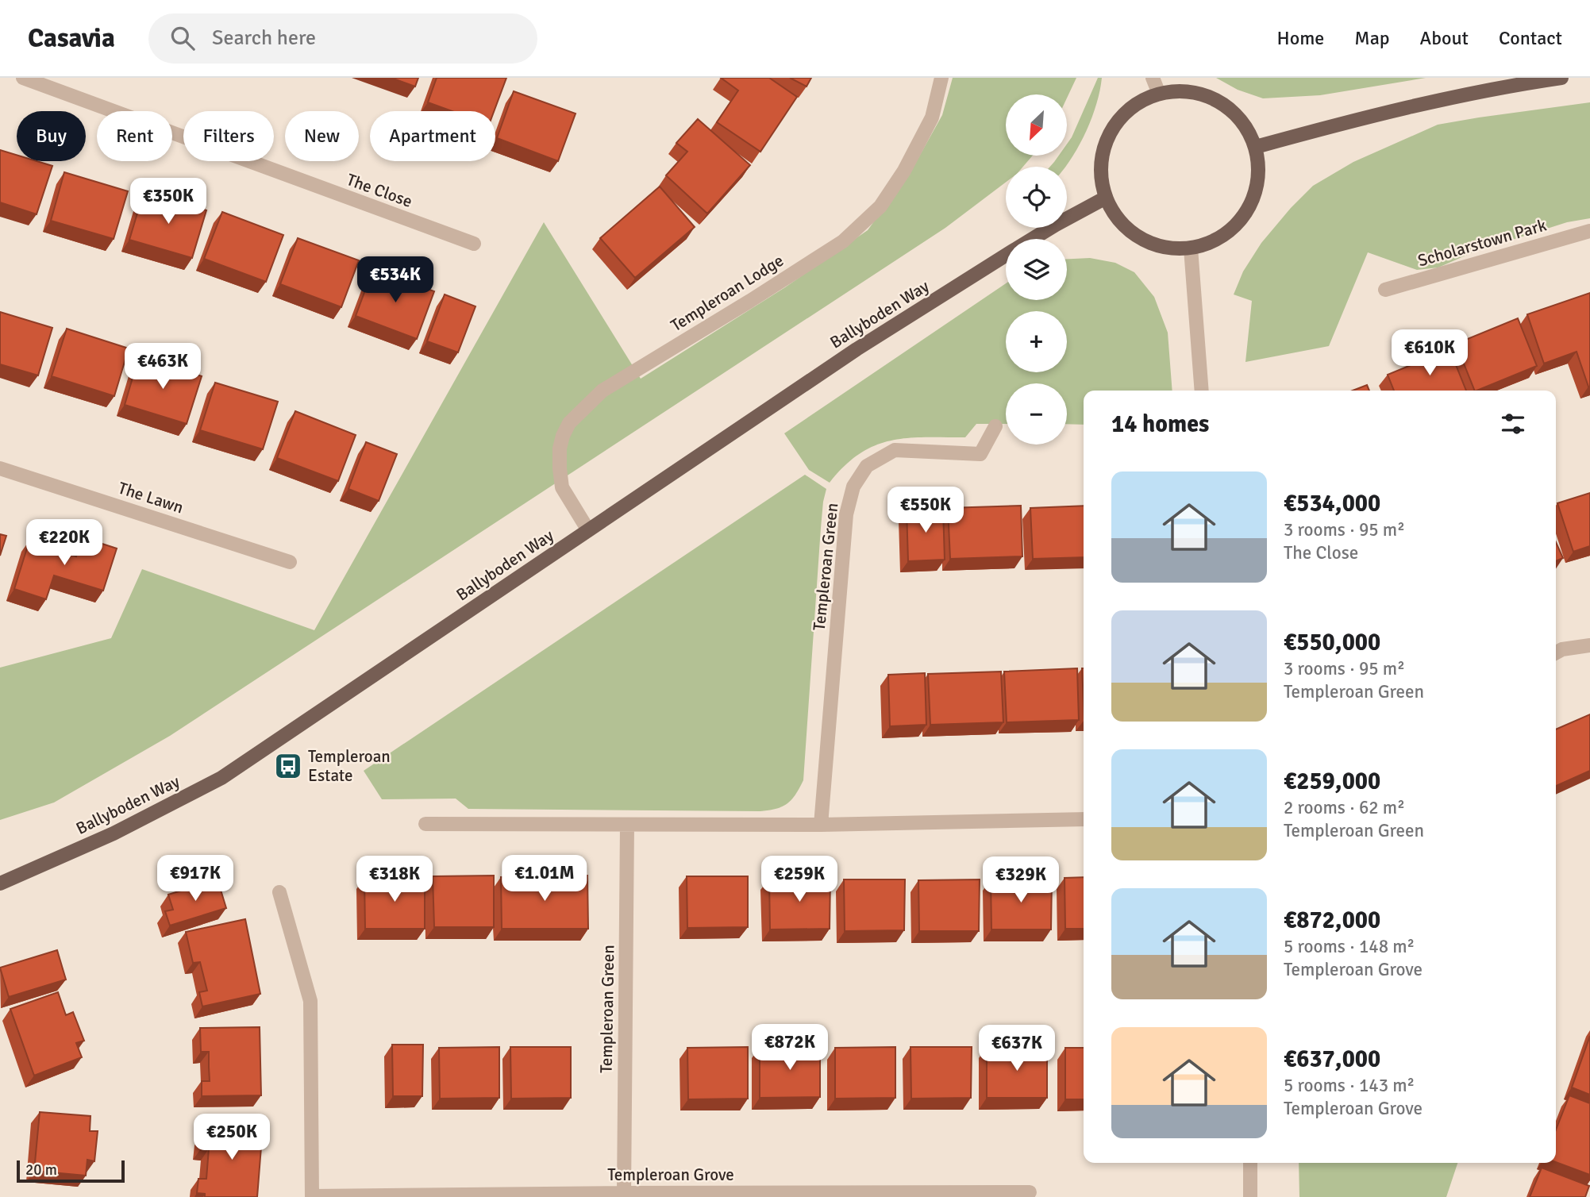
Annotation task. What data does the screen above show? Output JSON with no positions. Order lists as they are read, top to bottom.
{
  "streets": {
    "main road": ["Ballyboden Way"],
    "street": [
      "The Close",
      "Scholarstown Park",
      "Templeroan Lodge",
      "The Lawn",
      "Templeroan Green",
      "Templeroan Grove"
    ]
  },
  "crossings": [
    ["Templeroan Lodge", "Ballyboden Way"],
    ["Templeroan Green", "Templeroan Grove"]
  ],
  "places": {
    "bus stop": ["Templeroan Estate"]
  },
  "scale_bar": "20 m",
  "north": "bottom left",
  "page": {
    "header": "Casavia",
    "search": "Search here",
    "nav": [
      "Home",
      "Map",
      "About",
      "Contact"
    ],
    "map_buttons": ["+", "−"],
    "chip": [
      "Buy",
      "Rent",
      "Filters",
      "New",
      "Apartment"
    ],
    "price": [
      "€350K",
      "€534K",
      "€610K",
      "€463K",
      "€550K",
      "€220K",
      "€917K",
      "€1.01M",
      "€318K",
      "€259K",
      "€329K",
      "€872K",
      "€637K",
      "€250K"
    ],
    "heading": "14 homes",
    "list": [
      {
        "name": "€534,000",
        "note": "3 rooms · 95 m² · The Close"
      },
      {
        "name": "€550,000",
        "note": "3 rooms · 95 m² · Templeroan Green"
      },
      {
        "name": "€259,000",
        "note": "2 rooms · 62 m² · Templeroan Green"
      },
      {
        "name": "€872,000",
        "note": "5 rooms · 148 m² · Templeroan Grove"
      },
      {
        "name": "€637,000",
        "note": "5 rooms · 143 m² · Templeroan Grove"
      }
    ],
    "scale": "20 m"
  }
}
